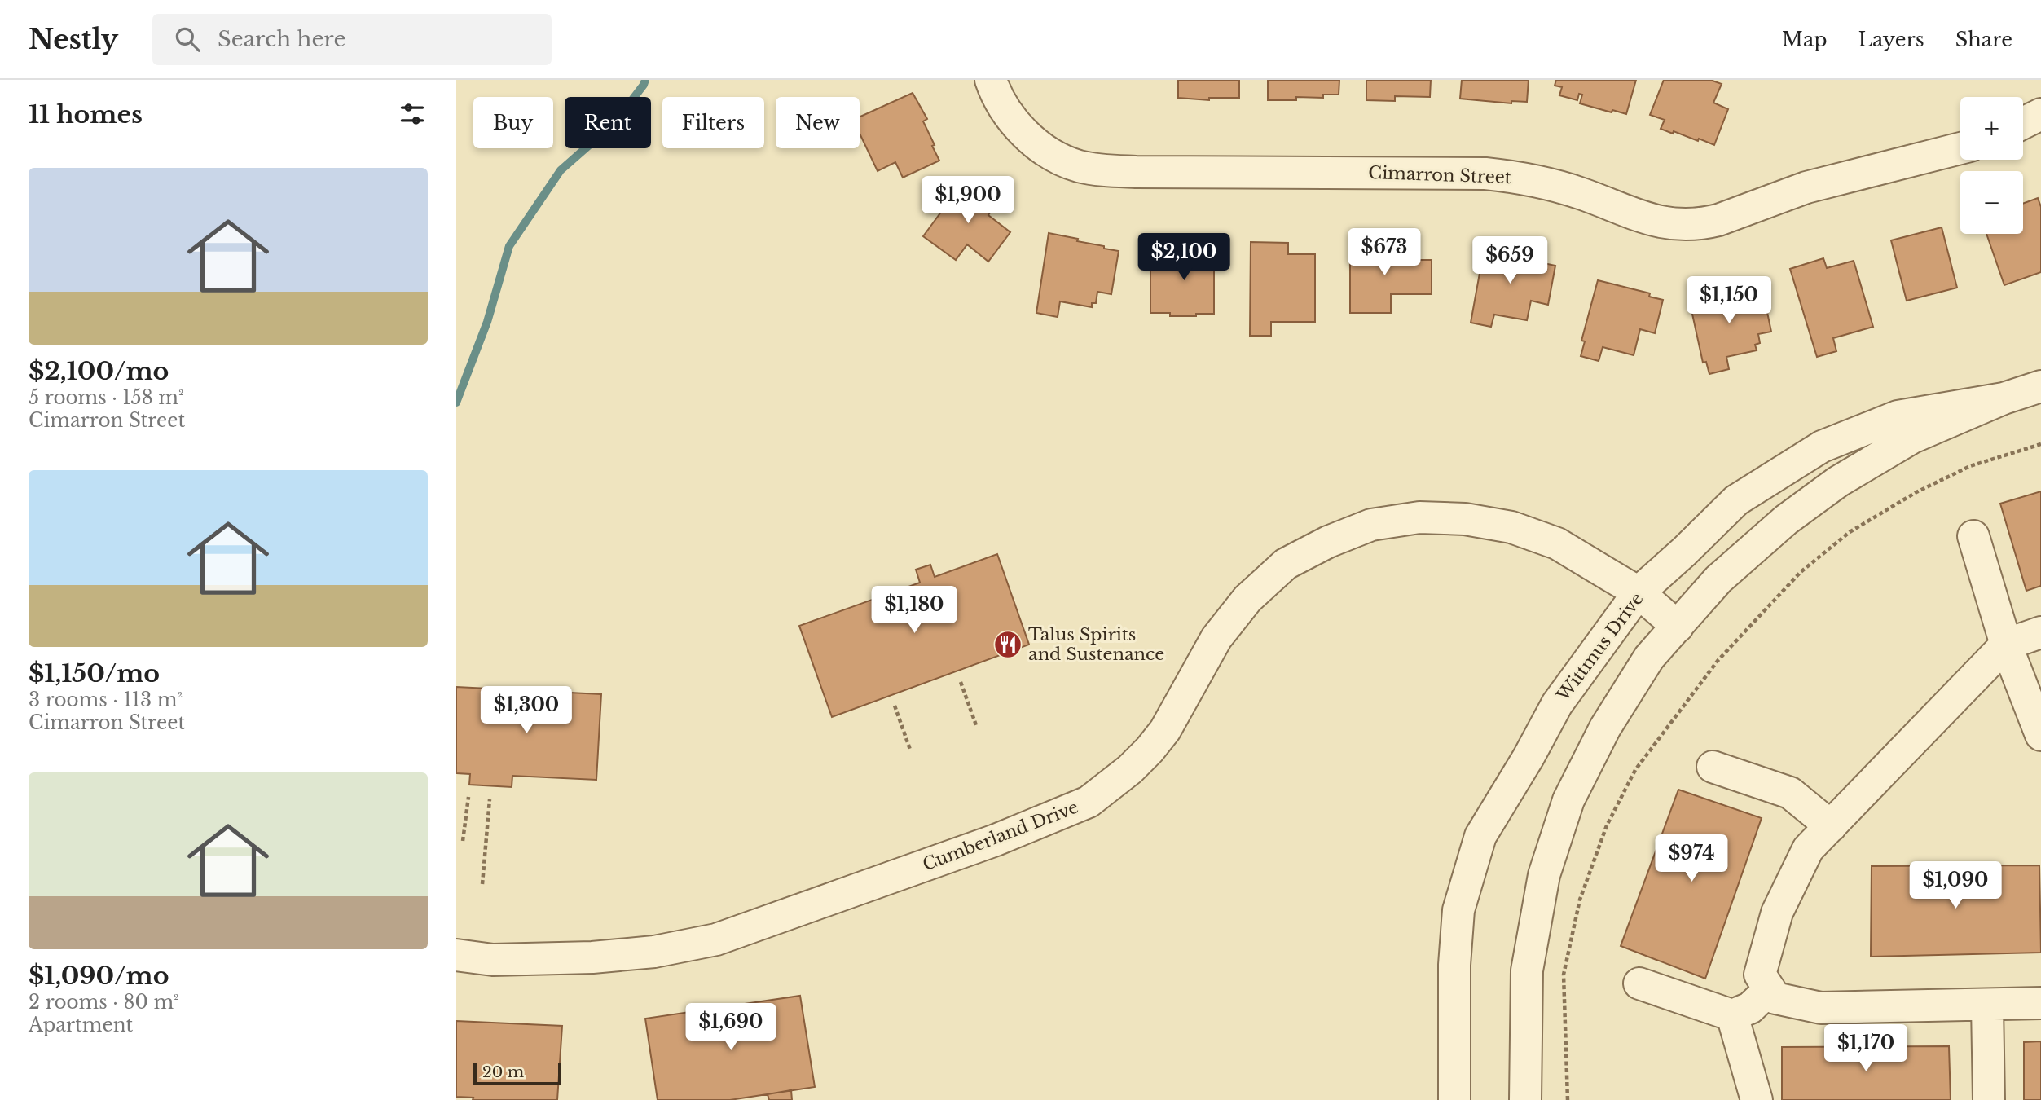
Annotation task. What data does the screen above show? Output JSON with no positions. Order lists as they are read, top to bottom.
{
  "streets": {
    "street": ["Cimarron Street", "Wittmus Drive", "Cumberland Drive"]
  },
  "crossings": [
    ["Wittmus Drive", "Cumberland Drive"]
  ],
  "places": {
    "restaurant": ["Talus Spirits and Sustenance"]
  },
  "scale_bar": "20 m",
  "page": {
    "header": "Nestly",
    "search": "Search here",
    "nav": ["Map", "Layers", "Share"],
    "heading": "11 homes",
    "map_buttons": ["+", "−"],
    "chip": [
      "Buy",
      "Rent",
      "Filters",
      "New"
    ],
    "list": [
      {
        "name": "$2,100/mo",
        "note": "5 rooms · 158 m² · Cimarron Street"
      },
      {
        "name": "$1,150/mo",
        "note": "3 rooms · 113 m² · Cimarron Street"
      },
      {
        "name": "$1,090/mo",
        "note": "2 rooms · 80 m² · Apartment"
      }
    ],
    "price": [
      "$1,900",
      "$673",
      "$2,100",
      "$659",
      "$1,150",
      "$1,180",
      "$1,300",
      "$974",
      "$1,090",
      "$1,690",
      "$1,170"
    ],
    "scale": "20 m"
  }
}
